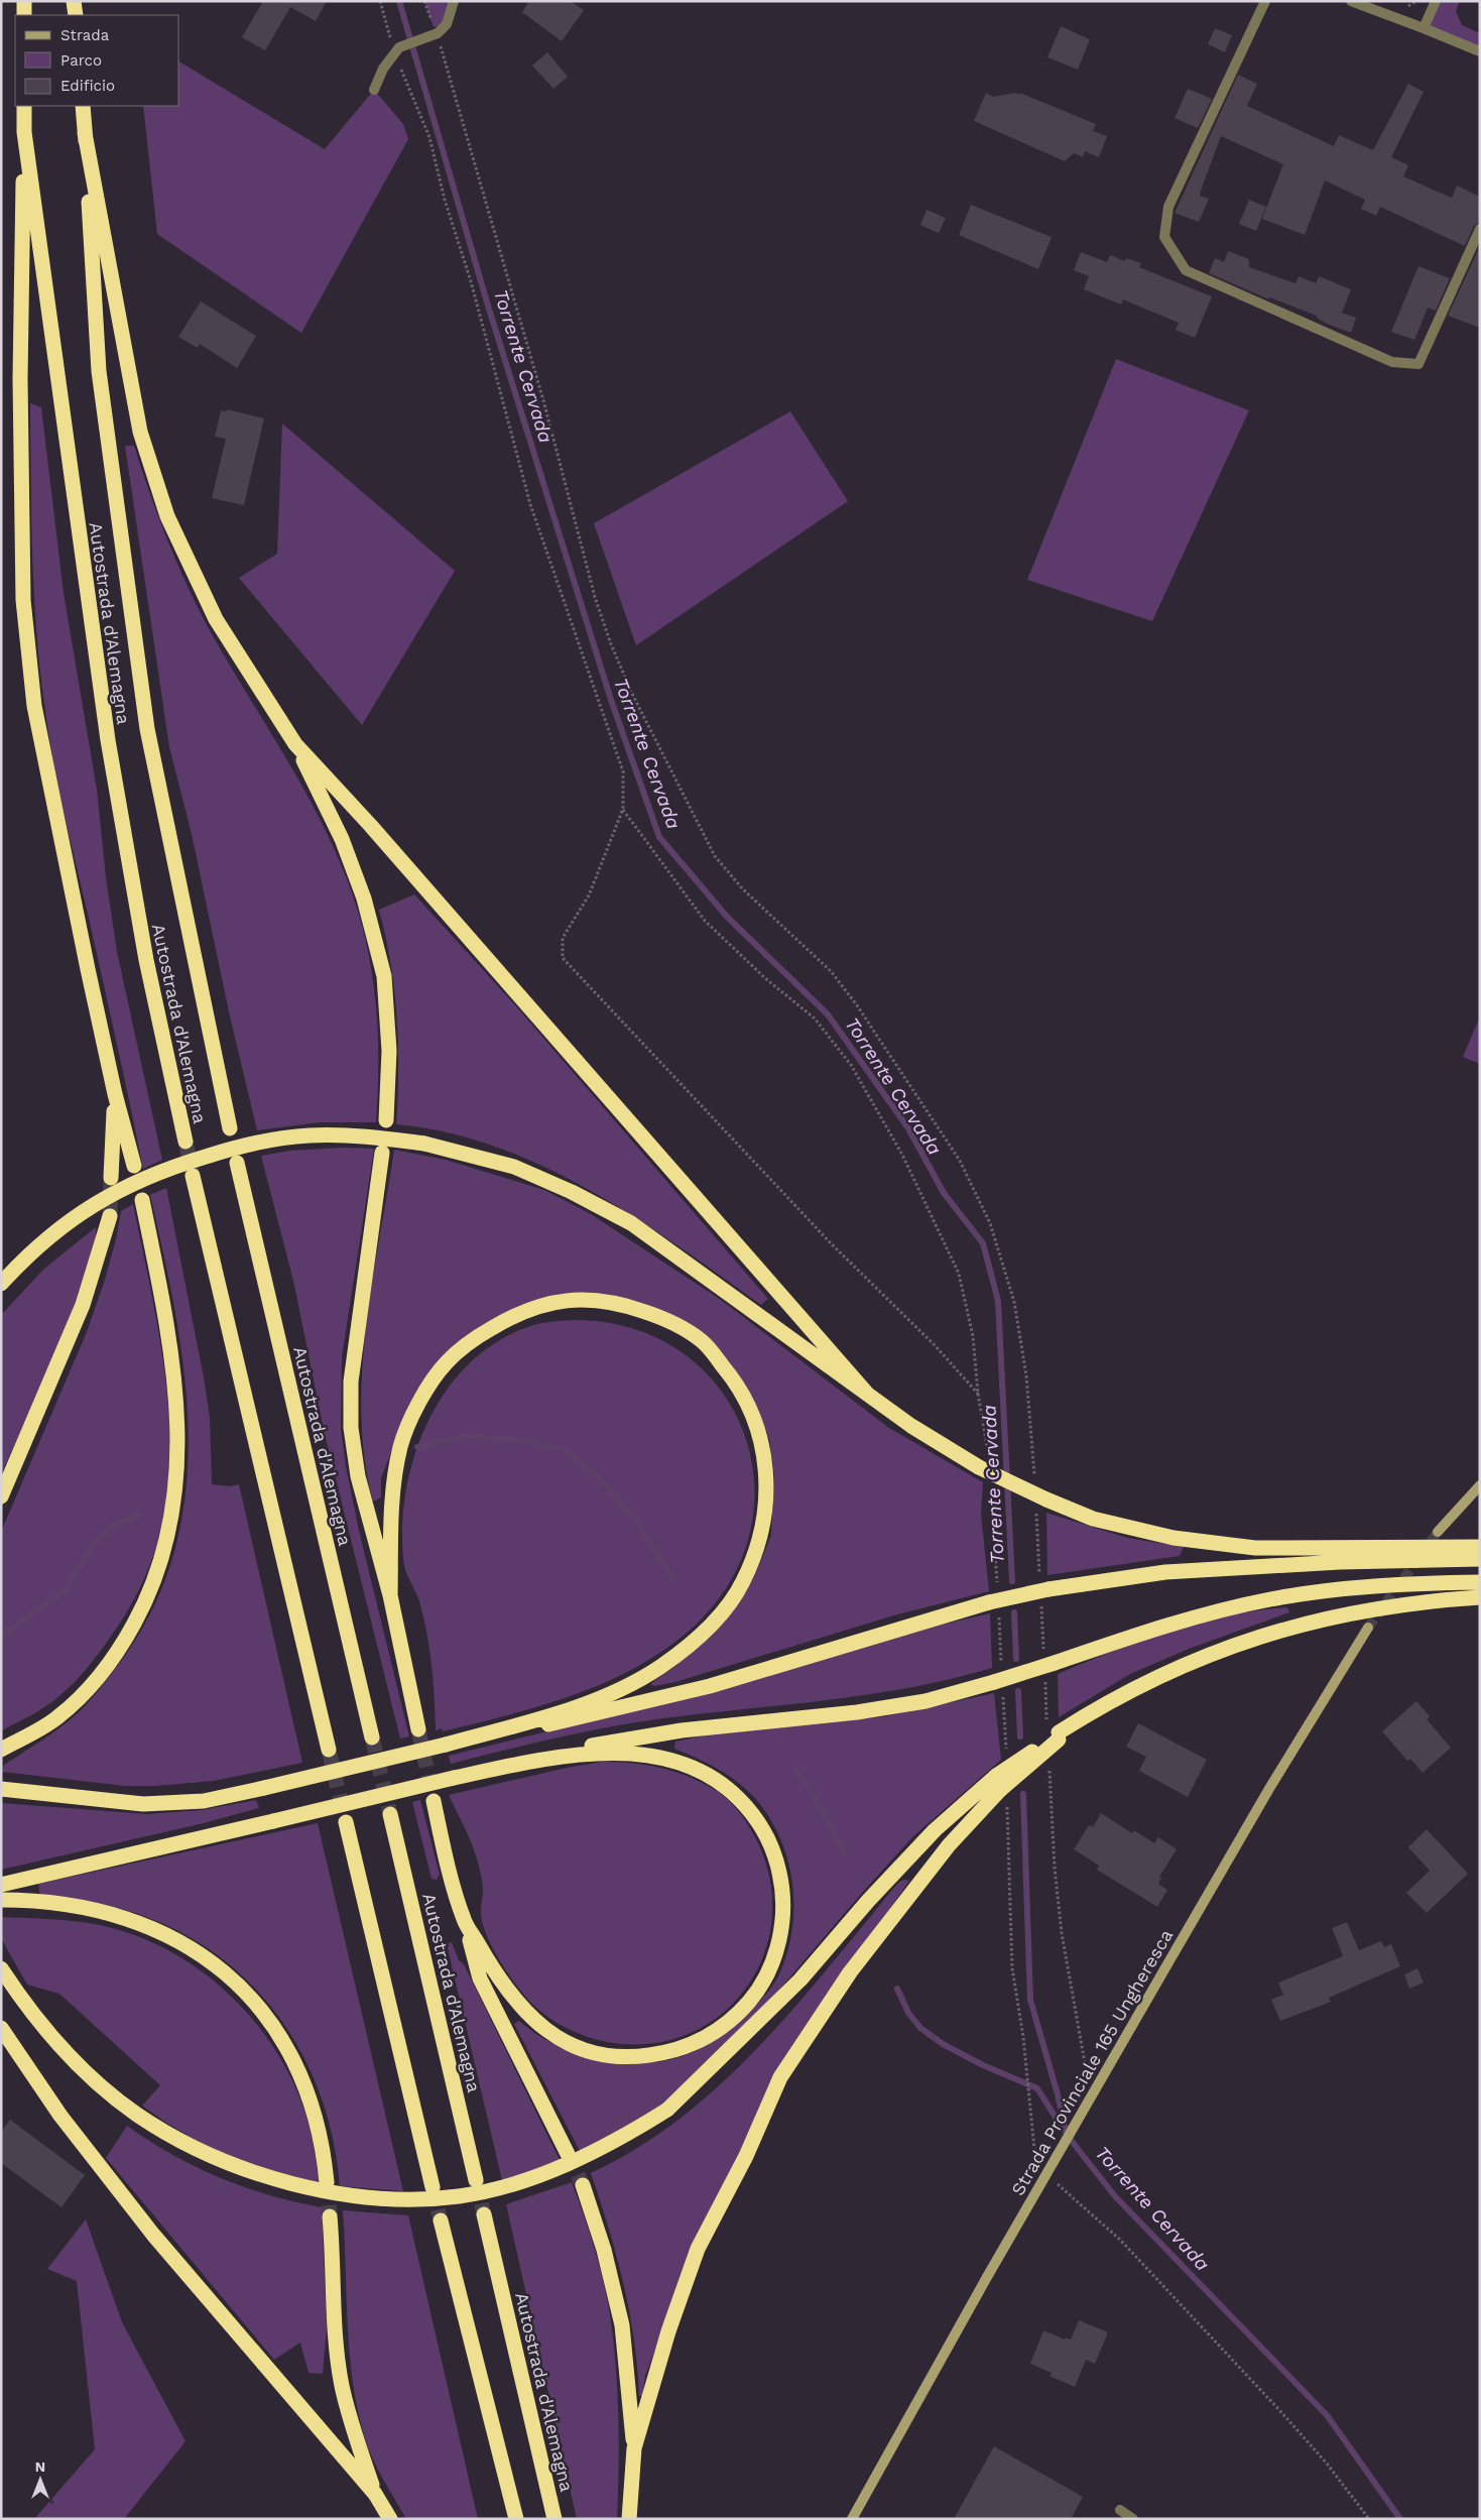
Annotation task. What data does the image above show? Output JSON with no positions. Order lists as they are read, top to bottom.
{
  "streets": {
    "highway": ["Autostrada d'Alemagna"],
    "main road": ["Strada Provinciale 165 Ungheresca"]
  },
  "water": ["Torrente Cervada"],
  "legend": ["Strada", "Parco", "Edificio"],
  "north": "top"
}
